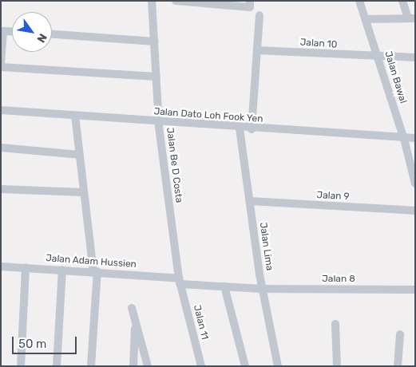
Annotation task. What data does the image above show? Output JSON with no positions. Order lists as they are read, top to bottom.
{
  "streets": {
    "street": [
      "Jalan 10",
      "Jalan Bawal",
      "Jalan Dato Loh Fook Yen",
      "Jalan Be D Costa",
      "Jalan 9",
      "Jalan Lima",
      "Jalan Adam Hussien",
      "Jalan 8",
      "Jalan 11"
    ]
  },
  "crossings": [
    ["Jalan 10", "Jalan Bawal"],
    ["Jalan Bawal", "Jalan Dato Loh Fook Yen"],
    ["Jalan Dato Loh Fook Yen", "Jalan Be D Costa"],
    ["Jalan Dato Loh Fook Yen", "Jalan Lima"],
    ["Jalan Be D Costa", "Jalan Adam Hussien"],
    ["Jalan Be D Costa", "Jalan 11"],
    ["Jalan 9", "Jalan Lima"],
    ["Jalan Lima", "Jalan 8"],
    ["Jalan Adam Hussien", "Jalan 8"],
    ["Jalan Adam Hussien", "Jalan 11"]
  ],
  "scale_bar": "50 m",
  "north": "bottom right"
}
